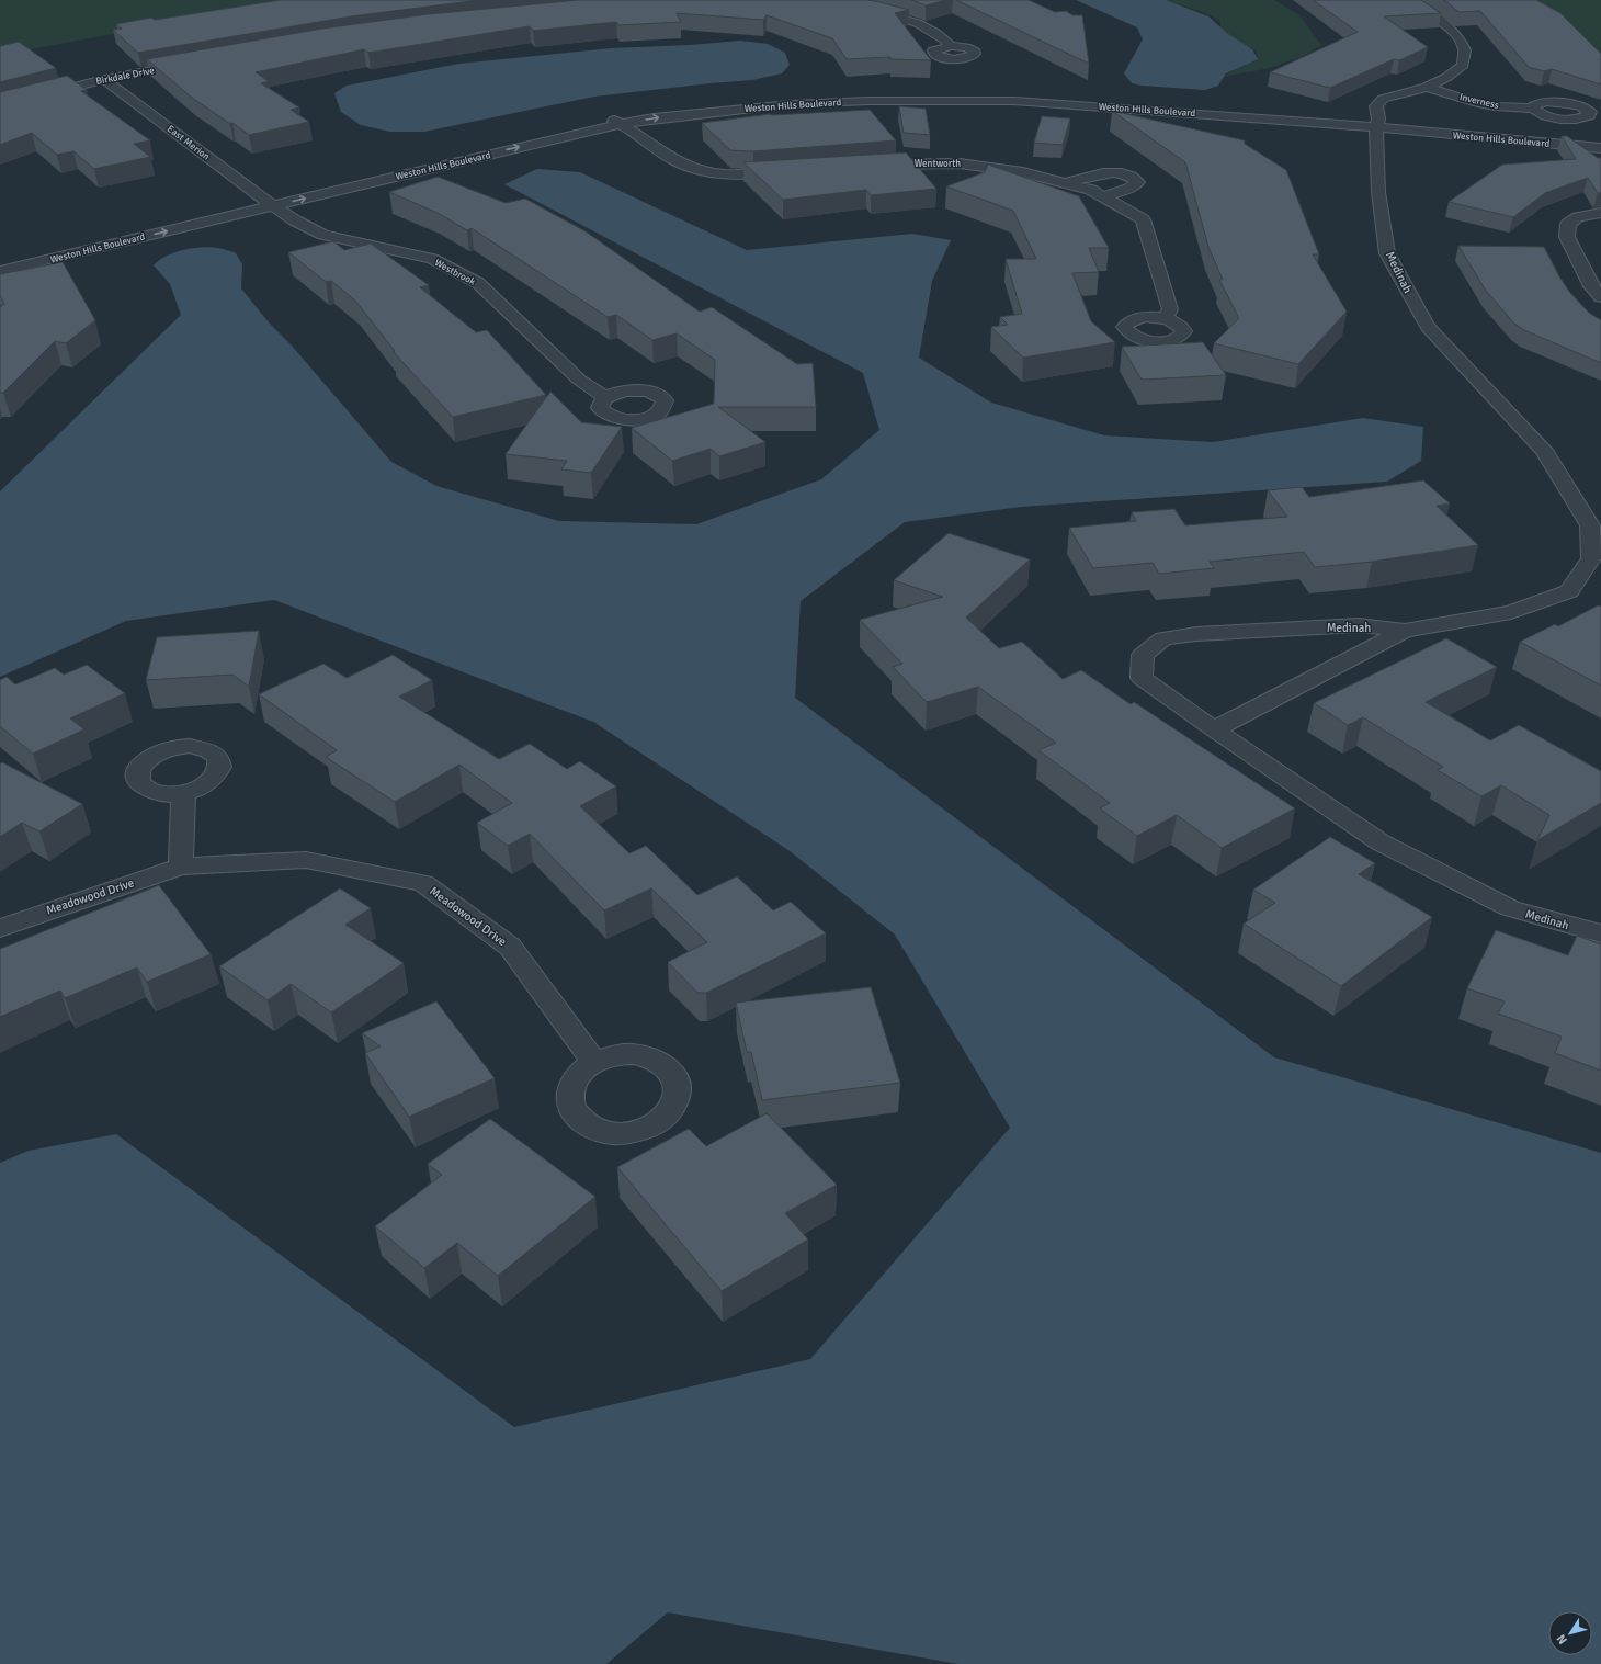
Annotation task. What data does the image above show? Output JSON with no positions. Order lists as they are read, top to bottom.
{
  "streets": {
    "street": [
      "Birkdale Drive",
      "Inverness",
      "Weston Hills Boulevard",
      "East Merion",
      "Wentworth",
      "Westbrook",
      "Medinah",
      "Meadowood Drive"
    ]
  },
  "crossings": [
    ["Birkdale Drive", "East Merion"],
    ["Weston Hills Boulevard", "East Merion"],
    ["Weston Hills Boulevard", "Westbrook"],
    ["Weston Hills Boulevard", "Medinah"],
    ["East Merion", "Westbrook"]
  ],
  "north": "bottom left"
}
